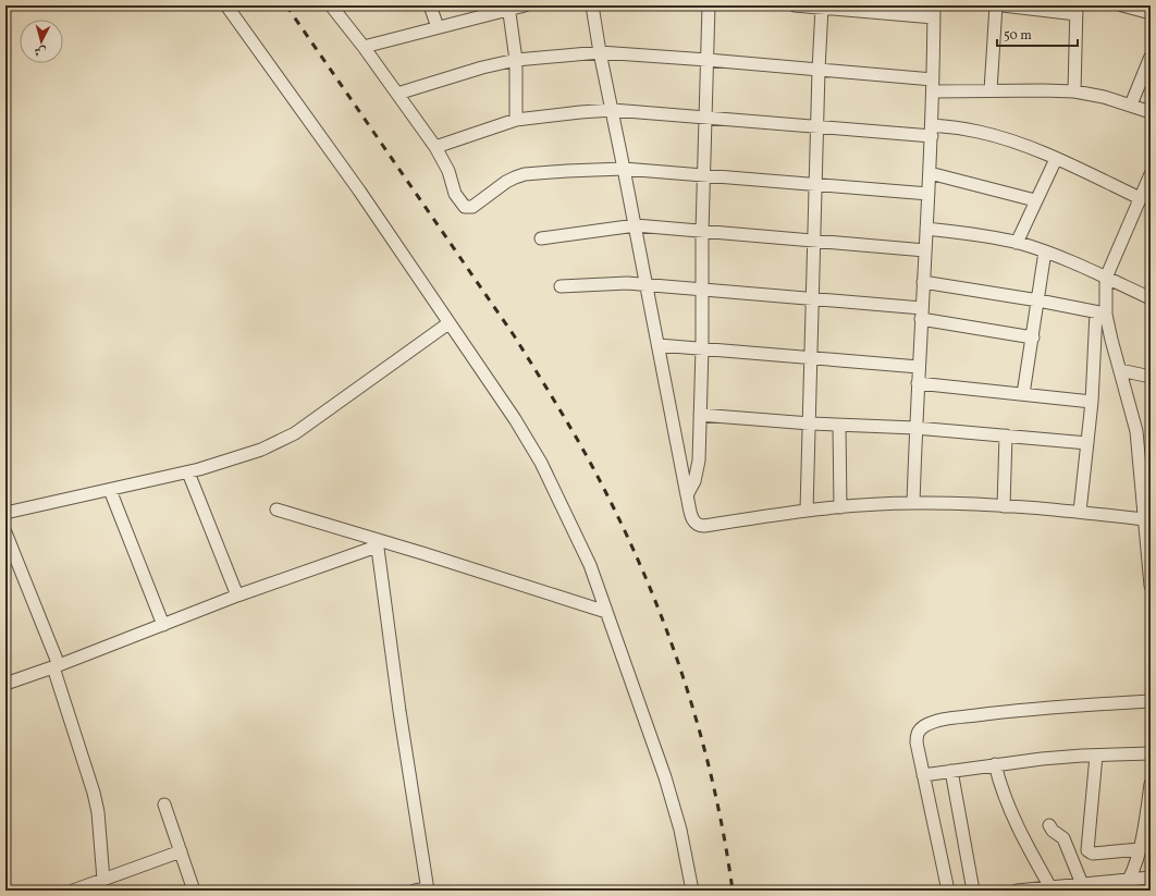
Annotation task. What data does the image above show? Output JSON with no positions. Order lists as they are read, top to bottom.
{
  "scale_bar": "50 m",
  "north": "bottom"
}
